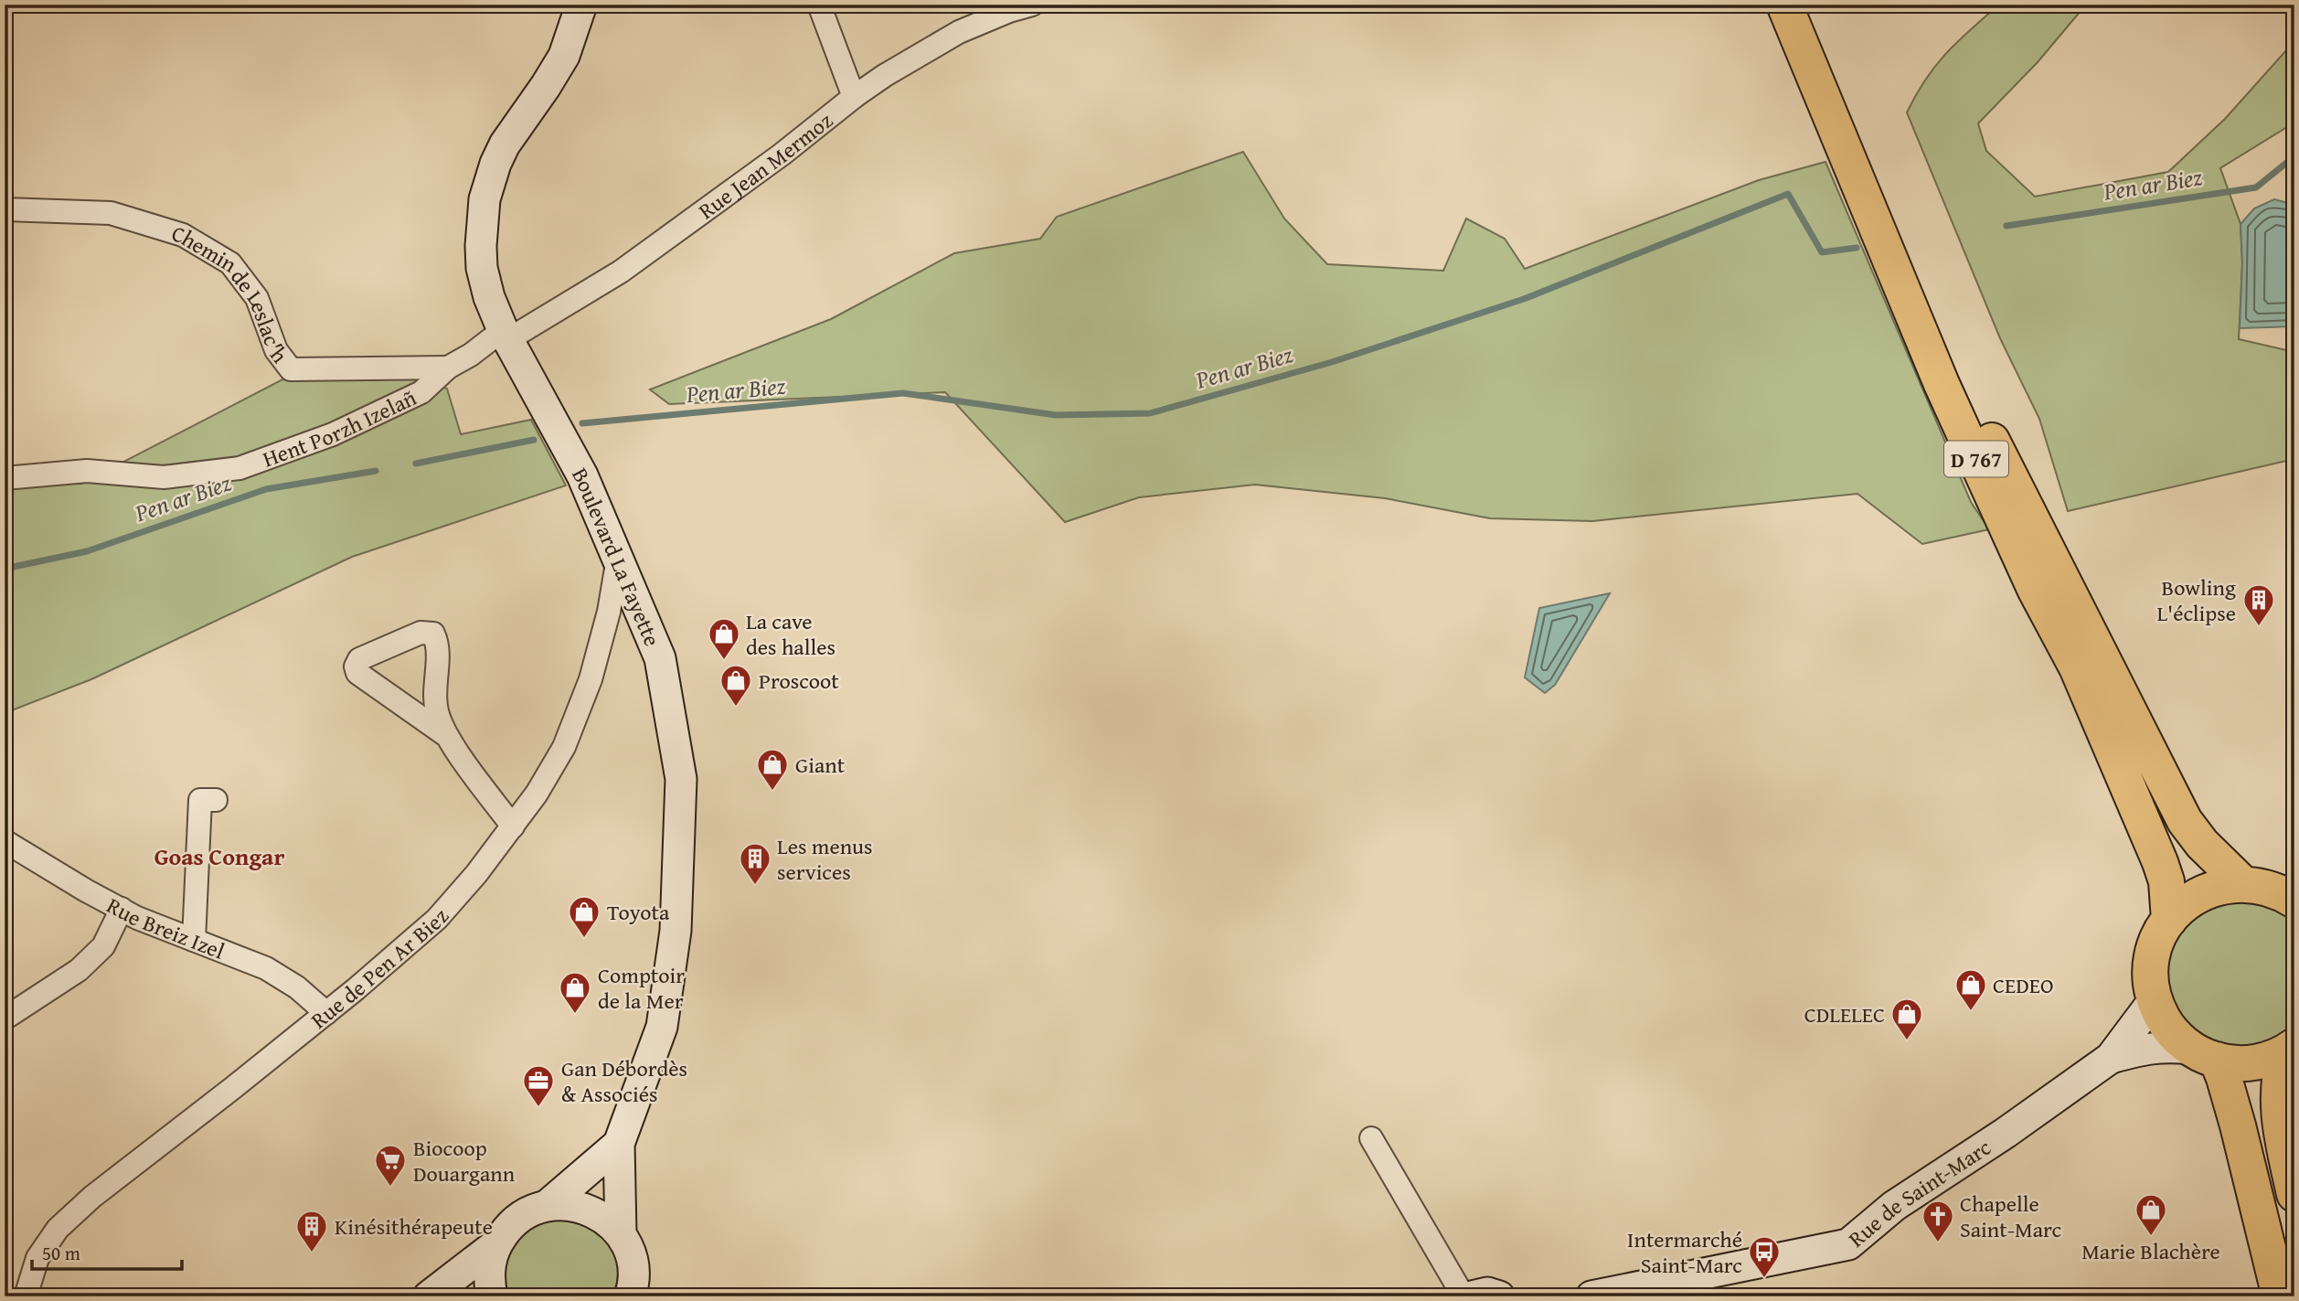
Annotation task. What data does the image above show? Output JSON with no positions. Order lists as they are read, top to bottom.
{
  "streets": {
    "main road": ["D 767", "Boulevard La Fayette", "Rue de Saint-Marc"],
    "street": [
      "Rue Jean Mermoz",
      "Chemin de Leslac'h",
      "Hent Porzh Izelañ",
      "Rue Breiz Izel",
      "Rue de Pen Ar Biez"
    ]
  },
  "crossings": [
    ["Rue Jean Mermoz", "Hent Porzh Izelañ"],
    ["Rue Jean Mermoz", "Boulevard La Fayette"],
    ["Chemin de Leslac'h", "Hent Porzh Izelañ"],
    ["Hent Porzh Izelañ", "Boulevard La Fayette"],
    ["Boulevard La Fayette", "Rue de Pen Ar Biez"],
    ["Rue Breiz Izel", "Rue de Pen Ar Biez"]
  ],
  "districts": ["Goas Congar"],
  "water": ["Pen ar Biez"],
  "places": {
    "building": ["Bowling L'éclipse", "Les menus services", "Kinésithérapeute"],
    "shop": [
      "La cave des halles",
      "Proscoot",
      "Giant",
      "Toyota",
      "CEDEO",
      "Comptoir de la Mer",
      "CDLELEC",
      "Marie Blachère"
    ],
    "office": ["Gan Débordès & Associés"],
    "supermarket": ["Biocoop Douargann"],
    "church": ["Chapelle Saint-Marc"],
    "bus stop": ["Intermarché Saint-Marc"]
  },
  "scale_bar": "50 m"
}
